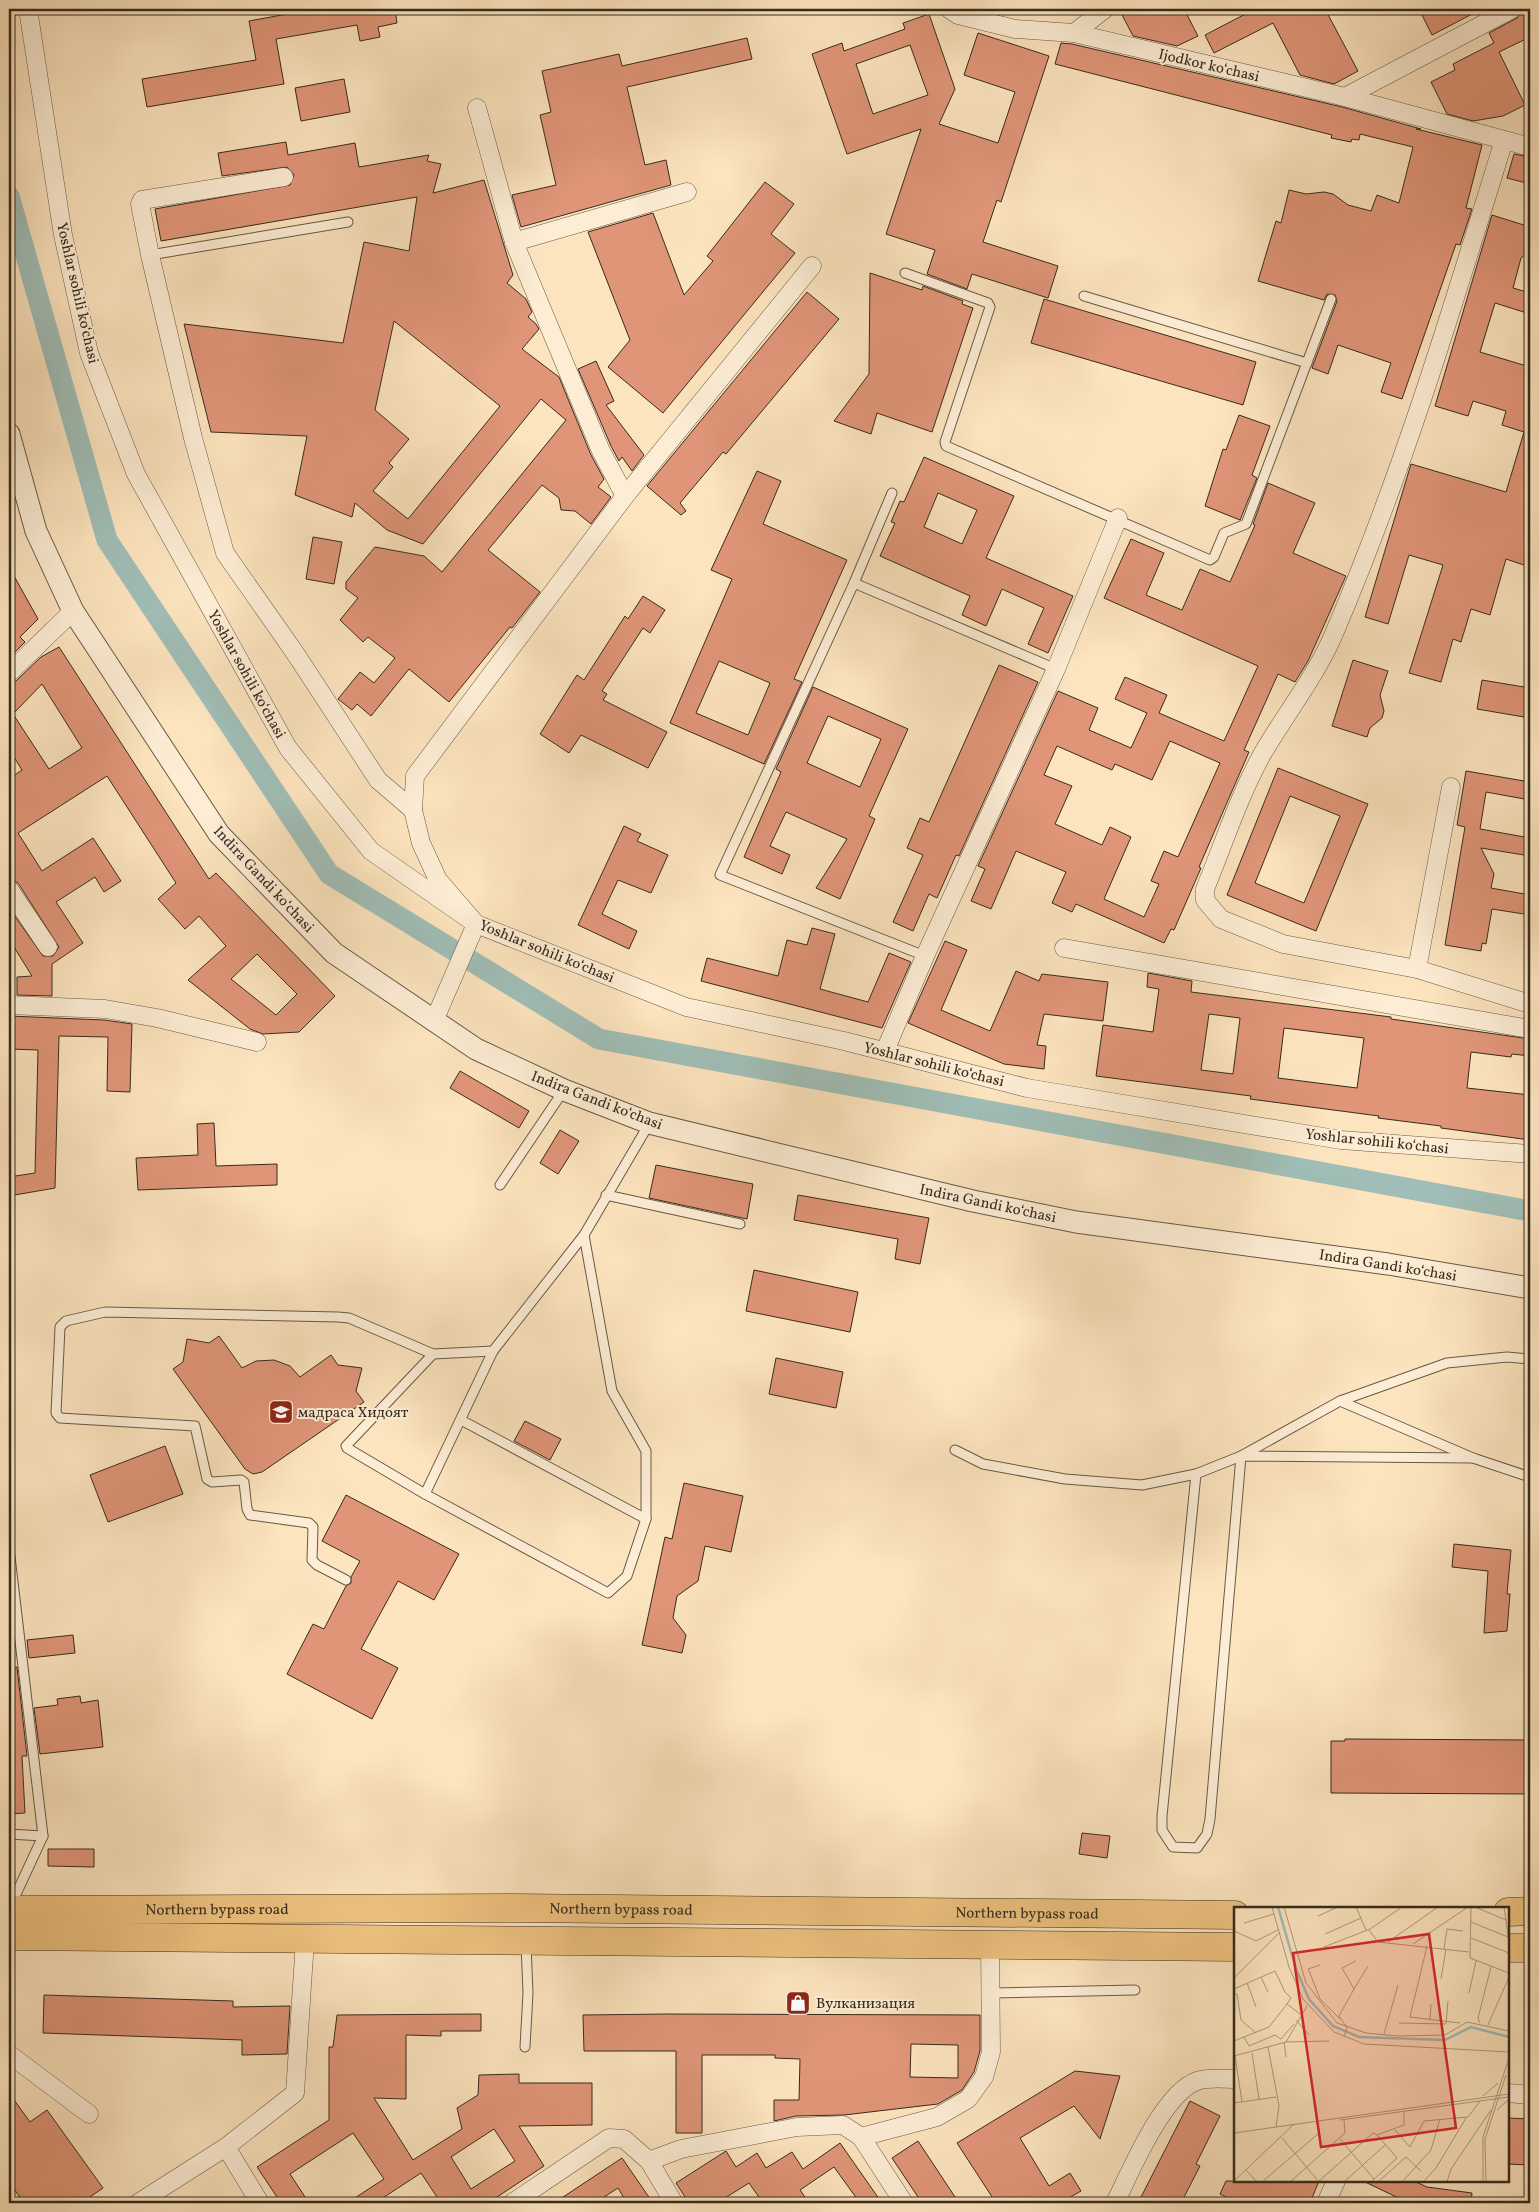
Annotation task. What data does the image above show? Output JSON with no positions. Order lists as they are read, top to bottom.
{
  "streets": {
    "main road": ["Northern bypass road"],
    "street": ["Ijodkor koʻchasi", "Yoshlar sohili koʻchasi", "Indira Gandi koʻchasi"]
  },
  "places": {
    "school or university": ["мадраса Хидоят"],
    "shop": ["Вулканизация"]
  }
}
